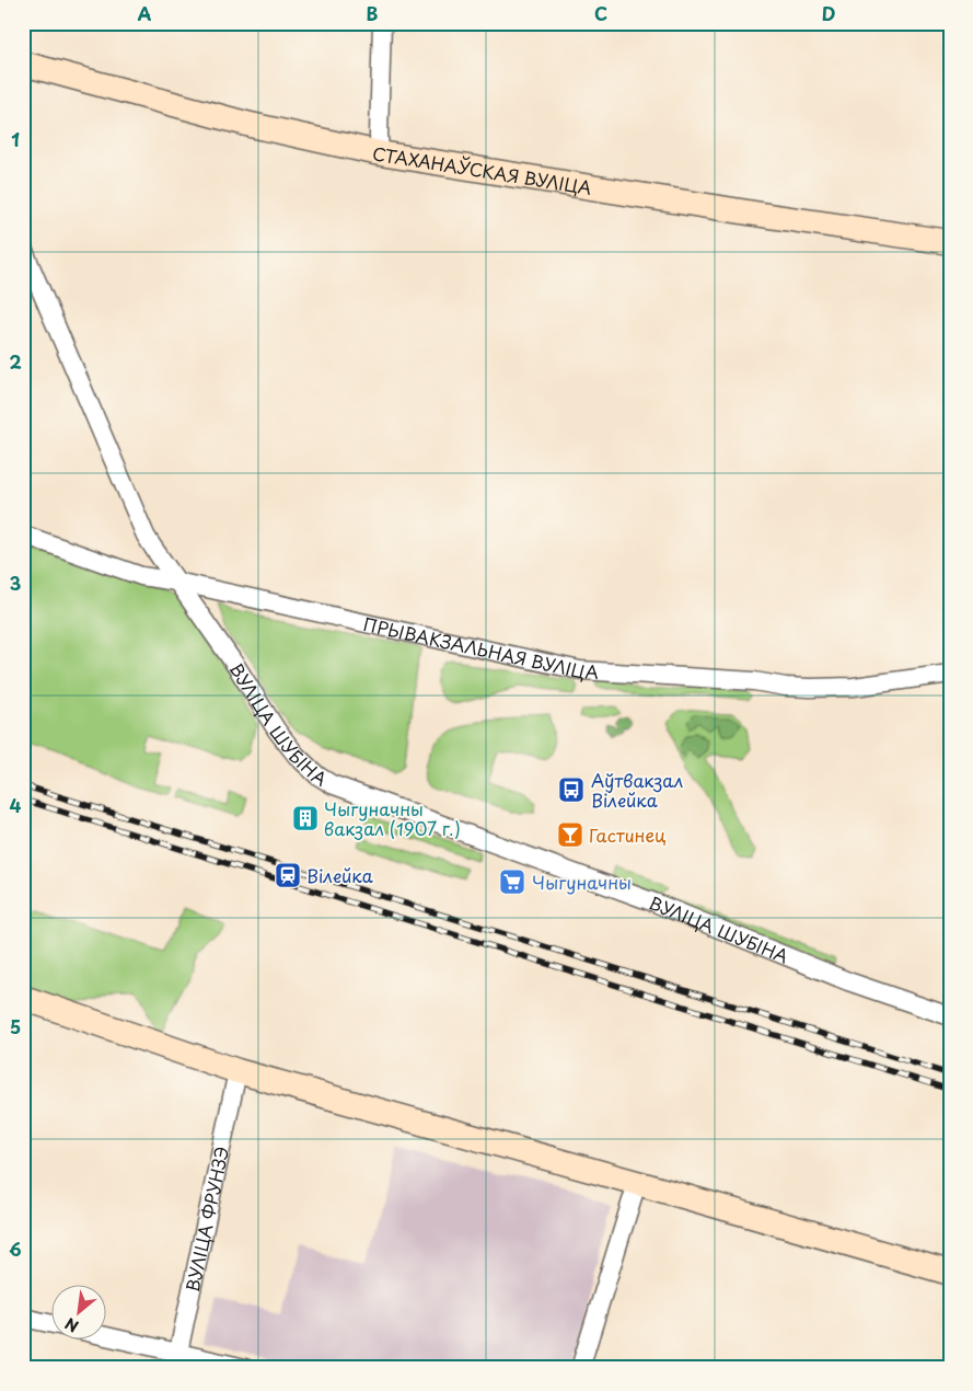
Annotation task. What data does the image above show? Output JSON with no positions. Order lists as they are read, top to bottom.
{
  "streets": {
    "street": [
      "СТАХАНАЎСКАЯ ВУЛІЦА",
      "ПРЫВАКЗАЛЬНАЯ ВУЛІЦА",
      "ВУЛІЦА ШУБІНА",
      "ВУЛІЦА ФРУНЗЭ"
    ]
  },
  "crossings": [
    ["ПРЫВАКЗАЛЬНАЯ ВУЛІЦА", "ВУЛІЦА ШУБІНА"]
  ],
  "places": {
    "bus stop": ["Аўтвакзал Вілейка"],
    "building": ["Чыгуначны вакзал (1907 г.)"],
    "bar": ["Гастинец"],
    "station": ["Вілейка"],
    "supermarket": ["Чыгуначны"]
  },
  "north": "bottom left",
  "grid": {
    "columns": [
      "A",
      "B",
      "C",
      "D"
    ],
    "rows": [
      "1",
      "2",
      "3",
      "4",
      "5",
      "6"
    ]
  }
}
